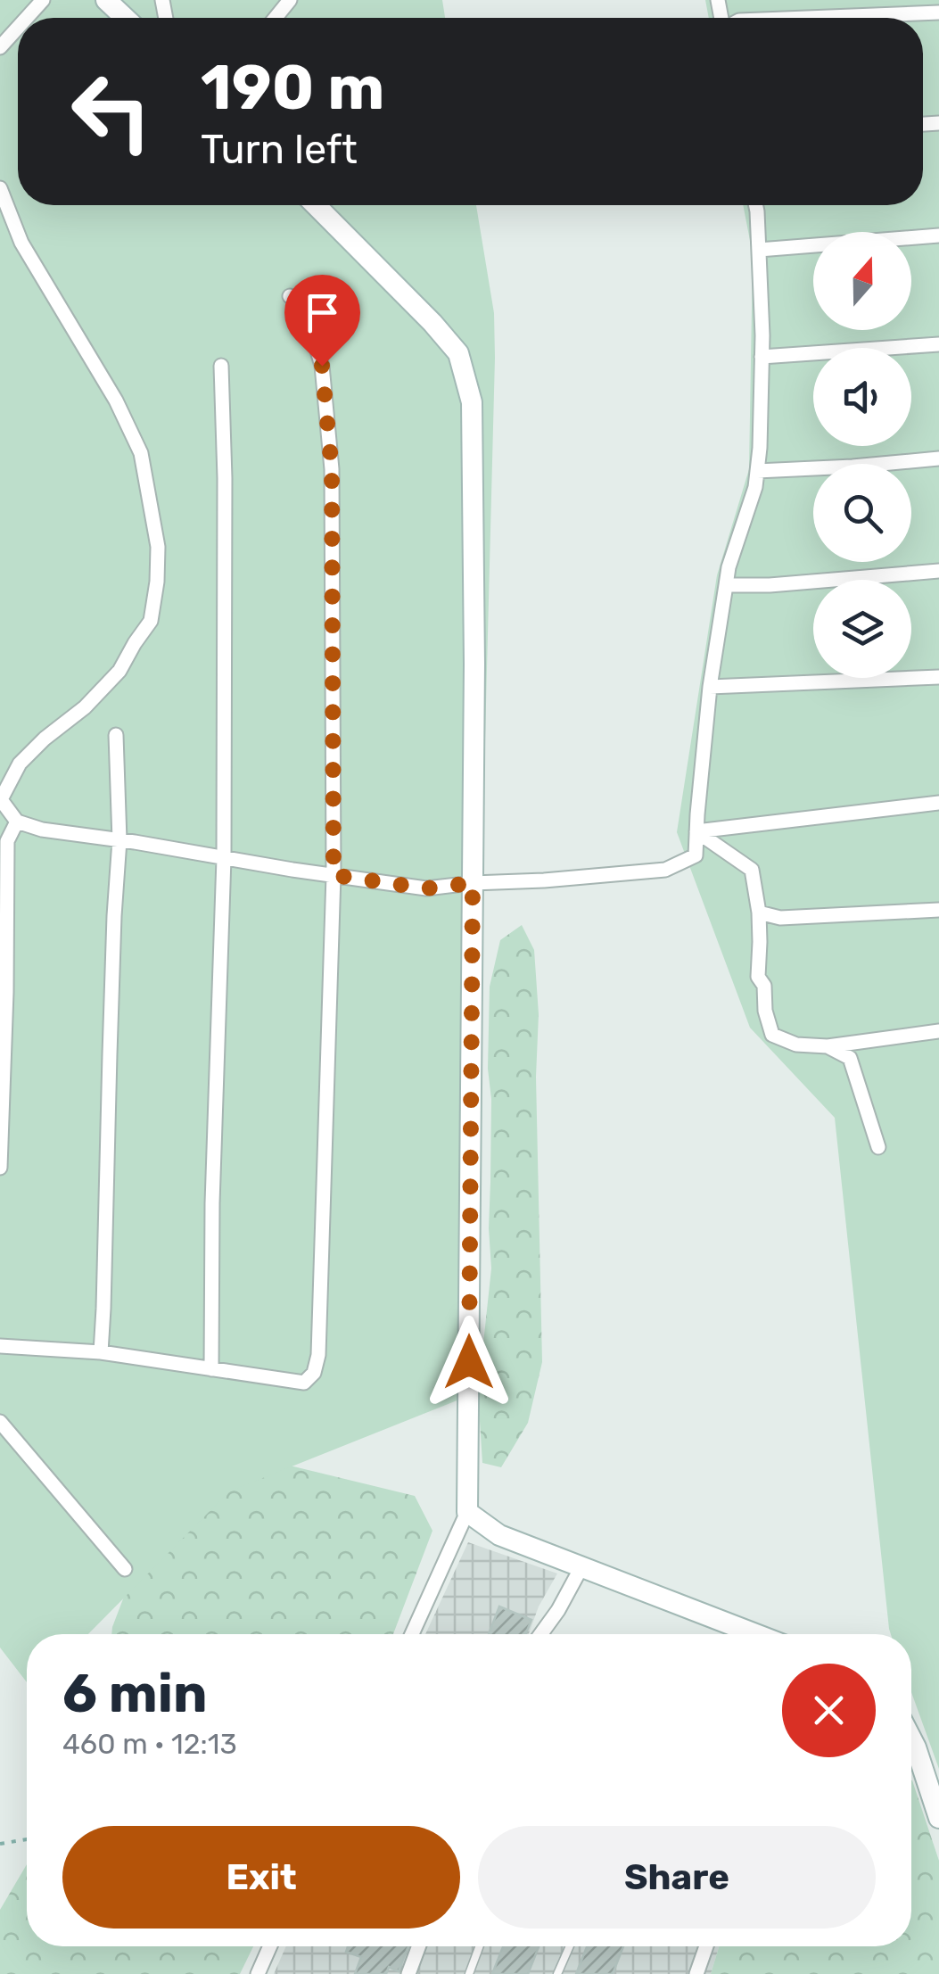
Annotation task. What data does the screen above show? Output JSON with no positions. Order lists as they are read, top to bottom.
{
  "north": "top",
  "page": {
    "turn": ["190 m", "Turn left"],
    "heading": ["6 min", "460 m · 12:13"],
    "buttons": ["Exit", "Share"]
  }
}
